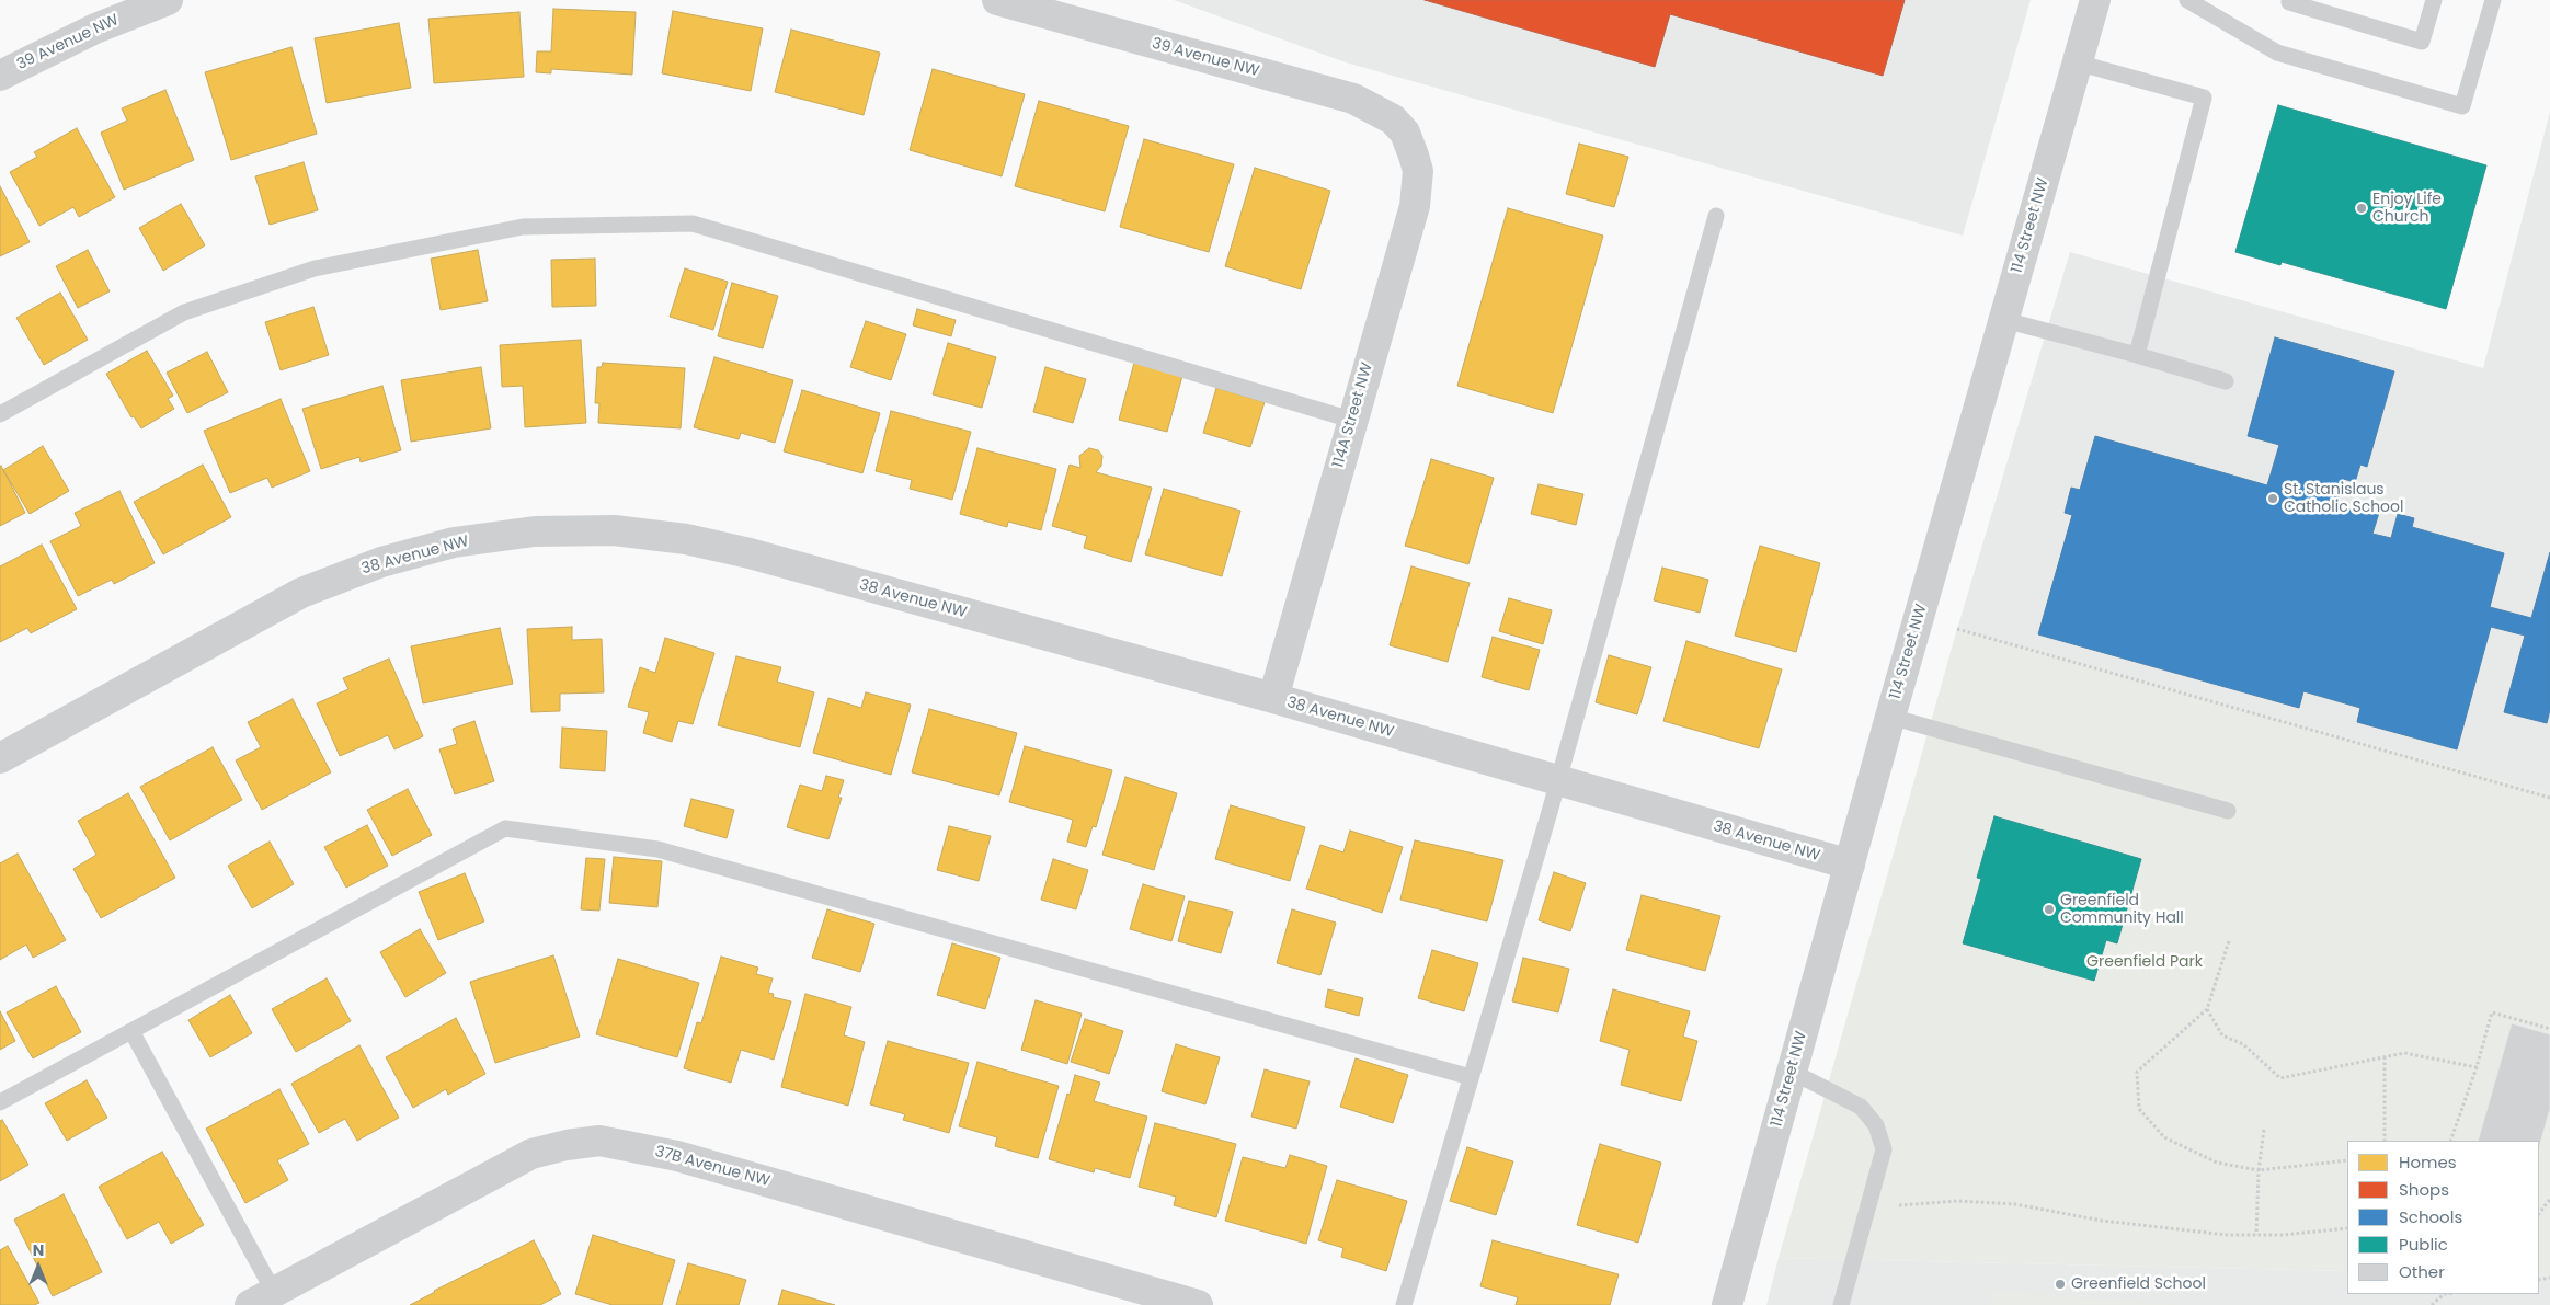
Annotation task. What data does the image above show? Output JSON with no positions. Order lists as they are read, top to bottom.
{
  "streets": {
    "street": [
      "39 Avenue NW",
      "114 Street NW",
      "114A Street NW",
      "38 Avenue NW",
      "37B Avenue NW"
    ]
  },
  "crossings": [
    ["39 Avenue NW", "114A Street NW"],
    ["114 Street NW", "38 Avenue NW"],
    ["114A Street NW", "38 Avenue NW"]
  ],
  "parks": ["Greenfield Park"],
  "places": [
    "Enjoy Life Church",
    "St. Stanislaus Catholic School",
    "Greenfield Community Hall",
    "Greenfield School"
  ],
  "legend": [
    "Homes",
    "Shops",
    "Schools",
    "Public",
    "Other"
  ],
  "north": "top"
}
